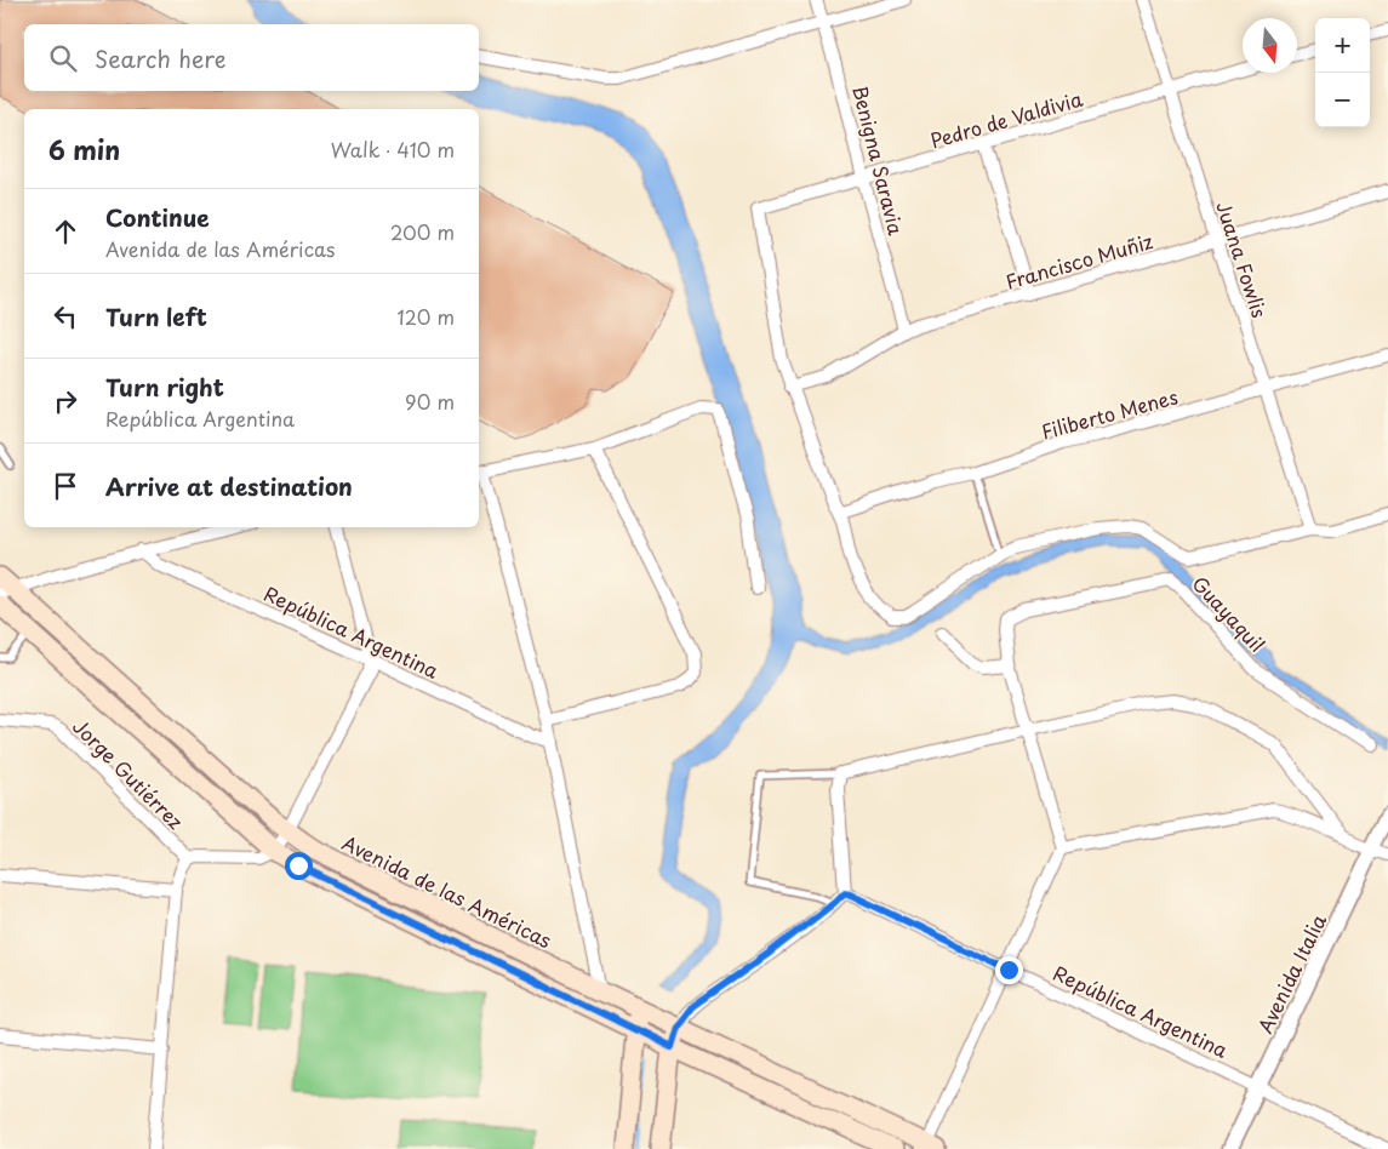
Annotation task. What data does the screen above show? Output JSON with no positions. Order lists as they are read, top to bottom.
{
  "streets": {
    "main road": ["Avenida de las Américas"],
    "street": [
      "Pedro de Valdivia",
      "Benigna Saravia",
      "Juana Fowlis",
      "Francisco Muñiz",
      "Filiberto Menes",
      "Guayaquil",
      "República Argentina",
      "Jorge Gutiérrez",
      "Avenida Italia"
    ]
  },
  "crossings": [
    ["Pedro de Valdivia", "Benigna Saravia"],
    ["Pedro de Valdivia", "Juana Fowlis"],
    ["Pedro de Valdivia", "Francisco Muñiz"],
    ["Benigna Saravia", "Francisco Muñiz"],
    ["Juana Fowlis", "Francisco Muñiz"],
    ["Juana Fowlis", "Filiberto Menes"],
    ["Juana Fowlis", "Guayaquil"],
    ["República Argentina", "Avenida Italia"]
  ],
  "north": "bottom",
  "page": {
    "map_buttons": ["+", "−"],
    "search": "Search here",
    "heading": ["6 min", "Walk · 410 m"],
    "list": [
      ["Continue", "Avenida de las Américas", "200 m"],
      ["Turn left", "120 m"],
      ["Turn right", "República Argentina", "90 m"],
      "Arrive at destination"
    ]
  }
}
